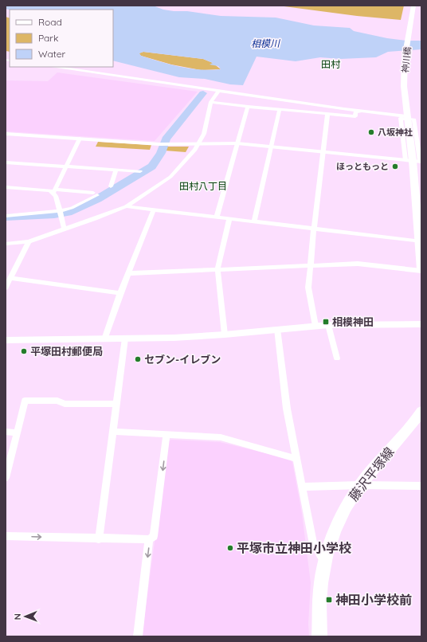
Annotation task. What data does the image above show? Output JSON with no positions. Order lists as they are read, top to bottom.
{
  "streets": {
    "main road": ["神川橋", "藤沢平塚線"]
  },
  "districts": ["田村", "田村八丁目"],
  "water": ["相模川"],
  "places": {
    "other": [
      "八坂神社",
      "ほっともっと",
      "平塚田村郵便局",
      "セブン-イレブン",
      "平塚市立神田小学校"
    ],
    "transit": ["相模神田", "神田小学校前"]
  },
  "legend": ["Road", "Park", "Water"],
  "north": "left"
}
